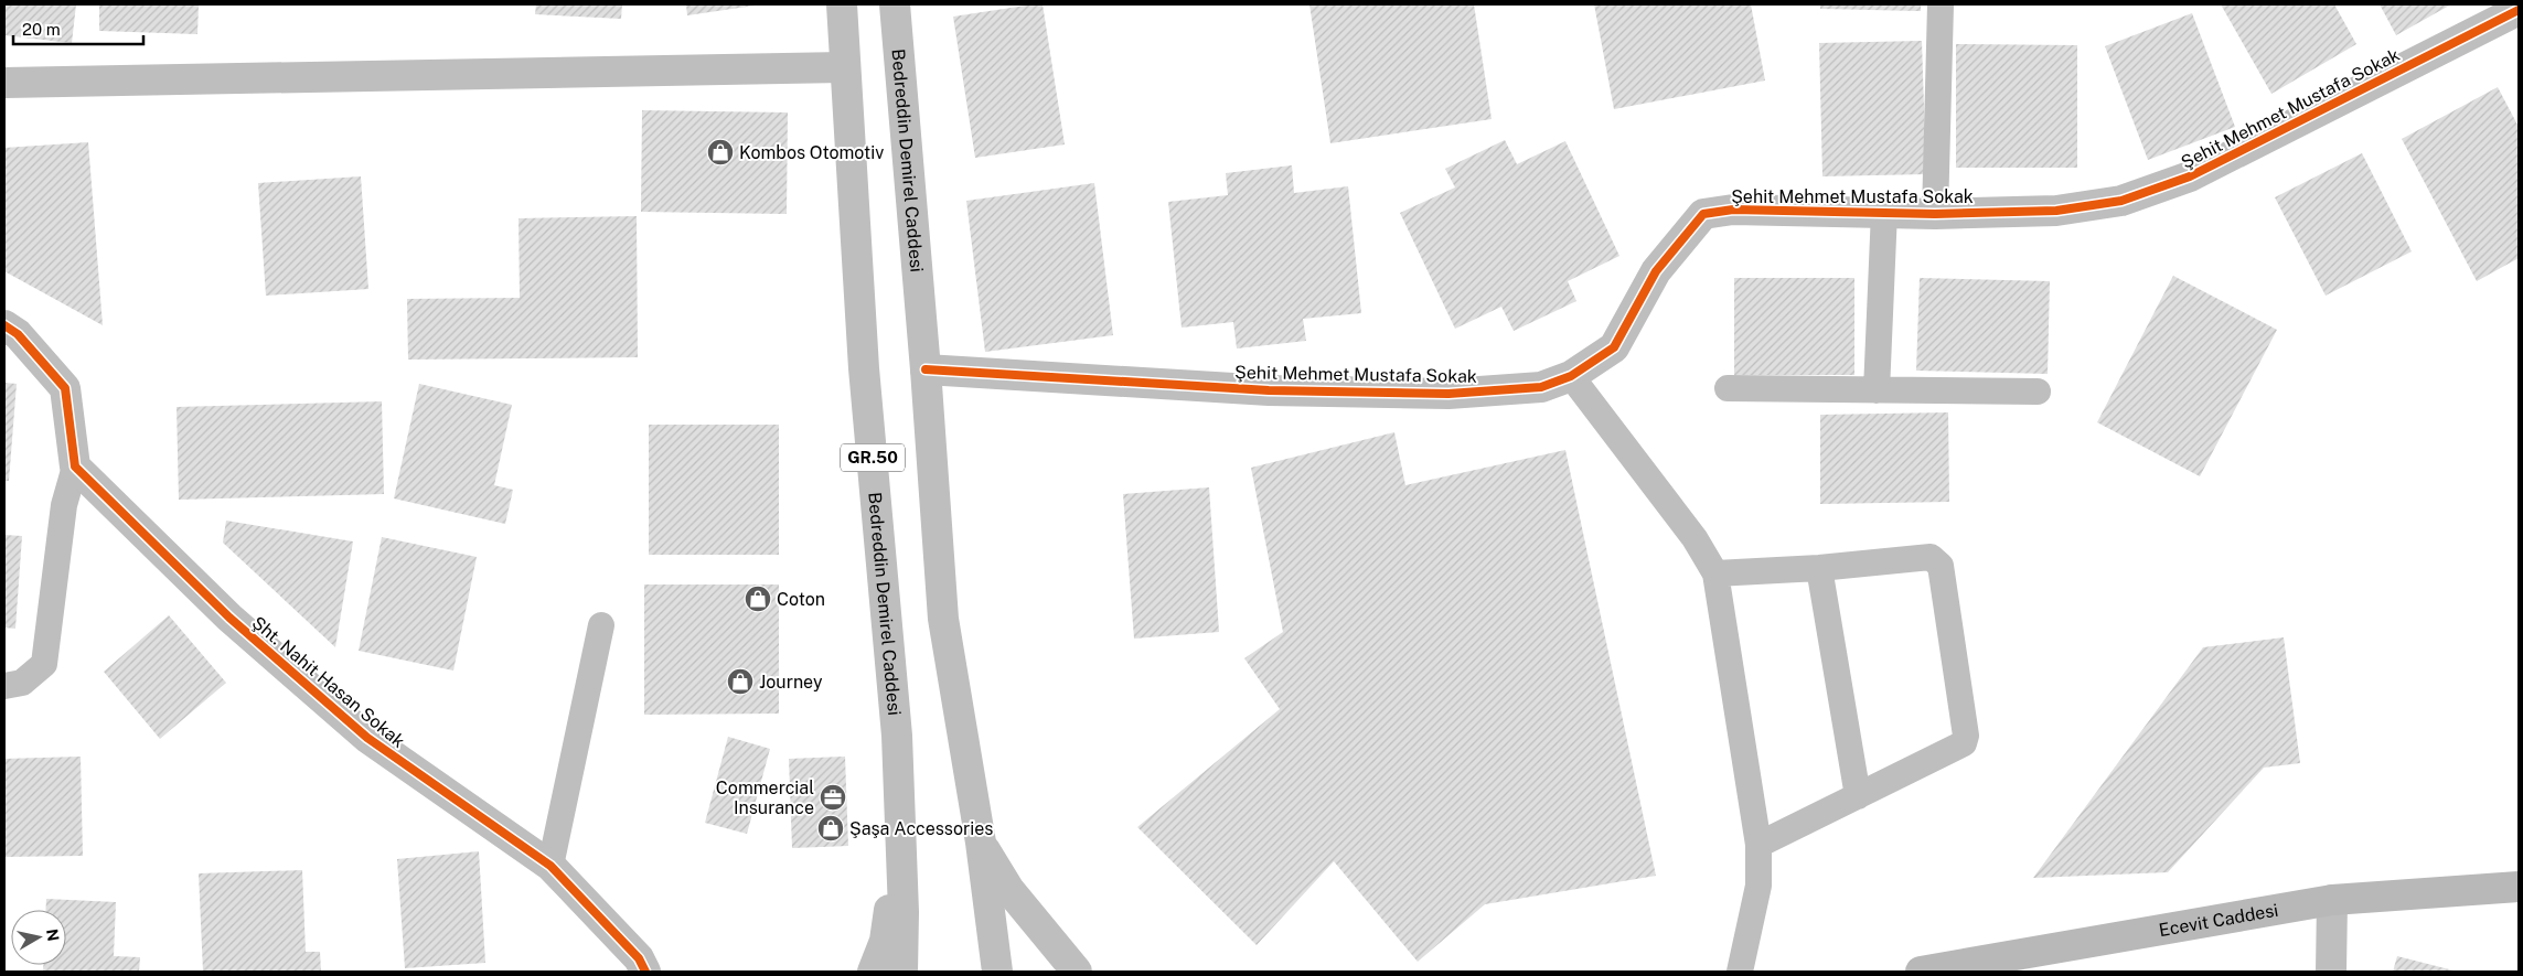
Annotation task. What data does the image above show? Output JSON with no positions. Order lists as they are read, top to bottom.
{
  "streets": {
    "main road": ["Ecevit Caddesi"],
    "street": [
      "Şehit Mehmet Mustafa Sokak",
      "Bedreddin Demirel Caddesi",
      "GR.50",
      "Şht. Nahit Hasan Sokak"
    ]
  },
  "crossings": [
    ["Şehit Mehmet Mustafa Sokak", "Bedreddin Demirel Caddesi"],
    ["Bedreddin Demirel Caddesi", "GR.50"]
  ],
  "places": {
    "shop": [
      "Kombos Otomotiv",
      "Coton",
      "Journey",
      "Şaşa Accessories"
    ],
    "office": ["Commercial Insurance"]
  },
  "scale_bar": "20 m",
  "north": "right"
}
